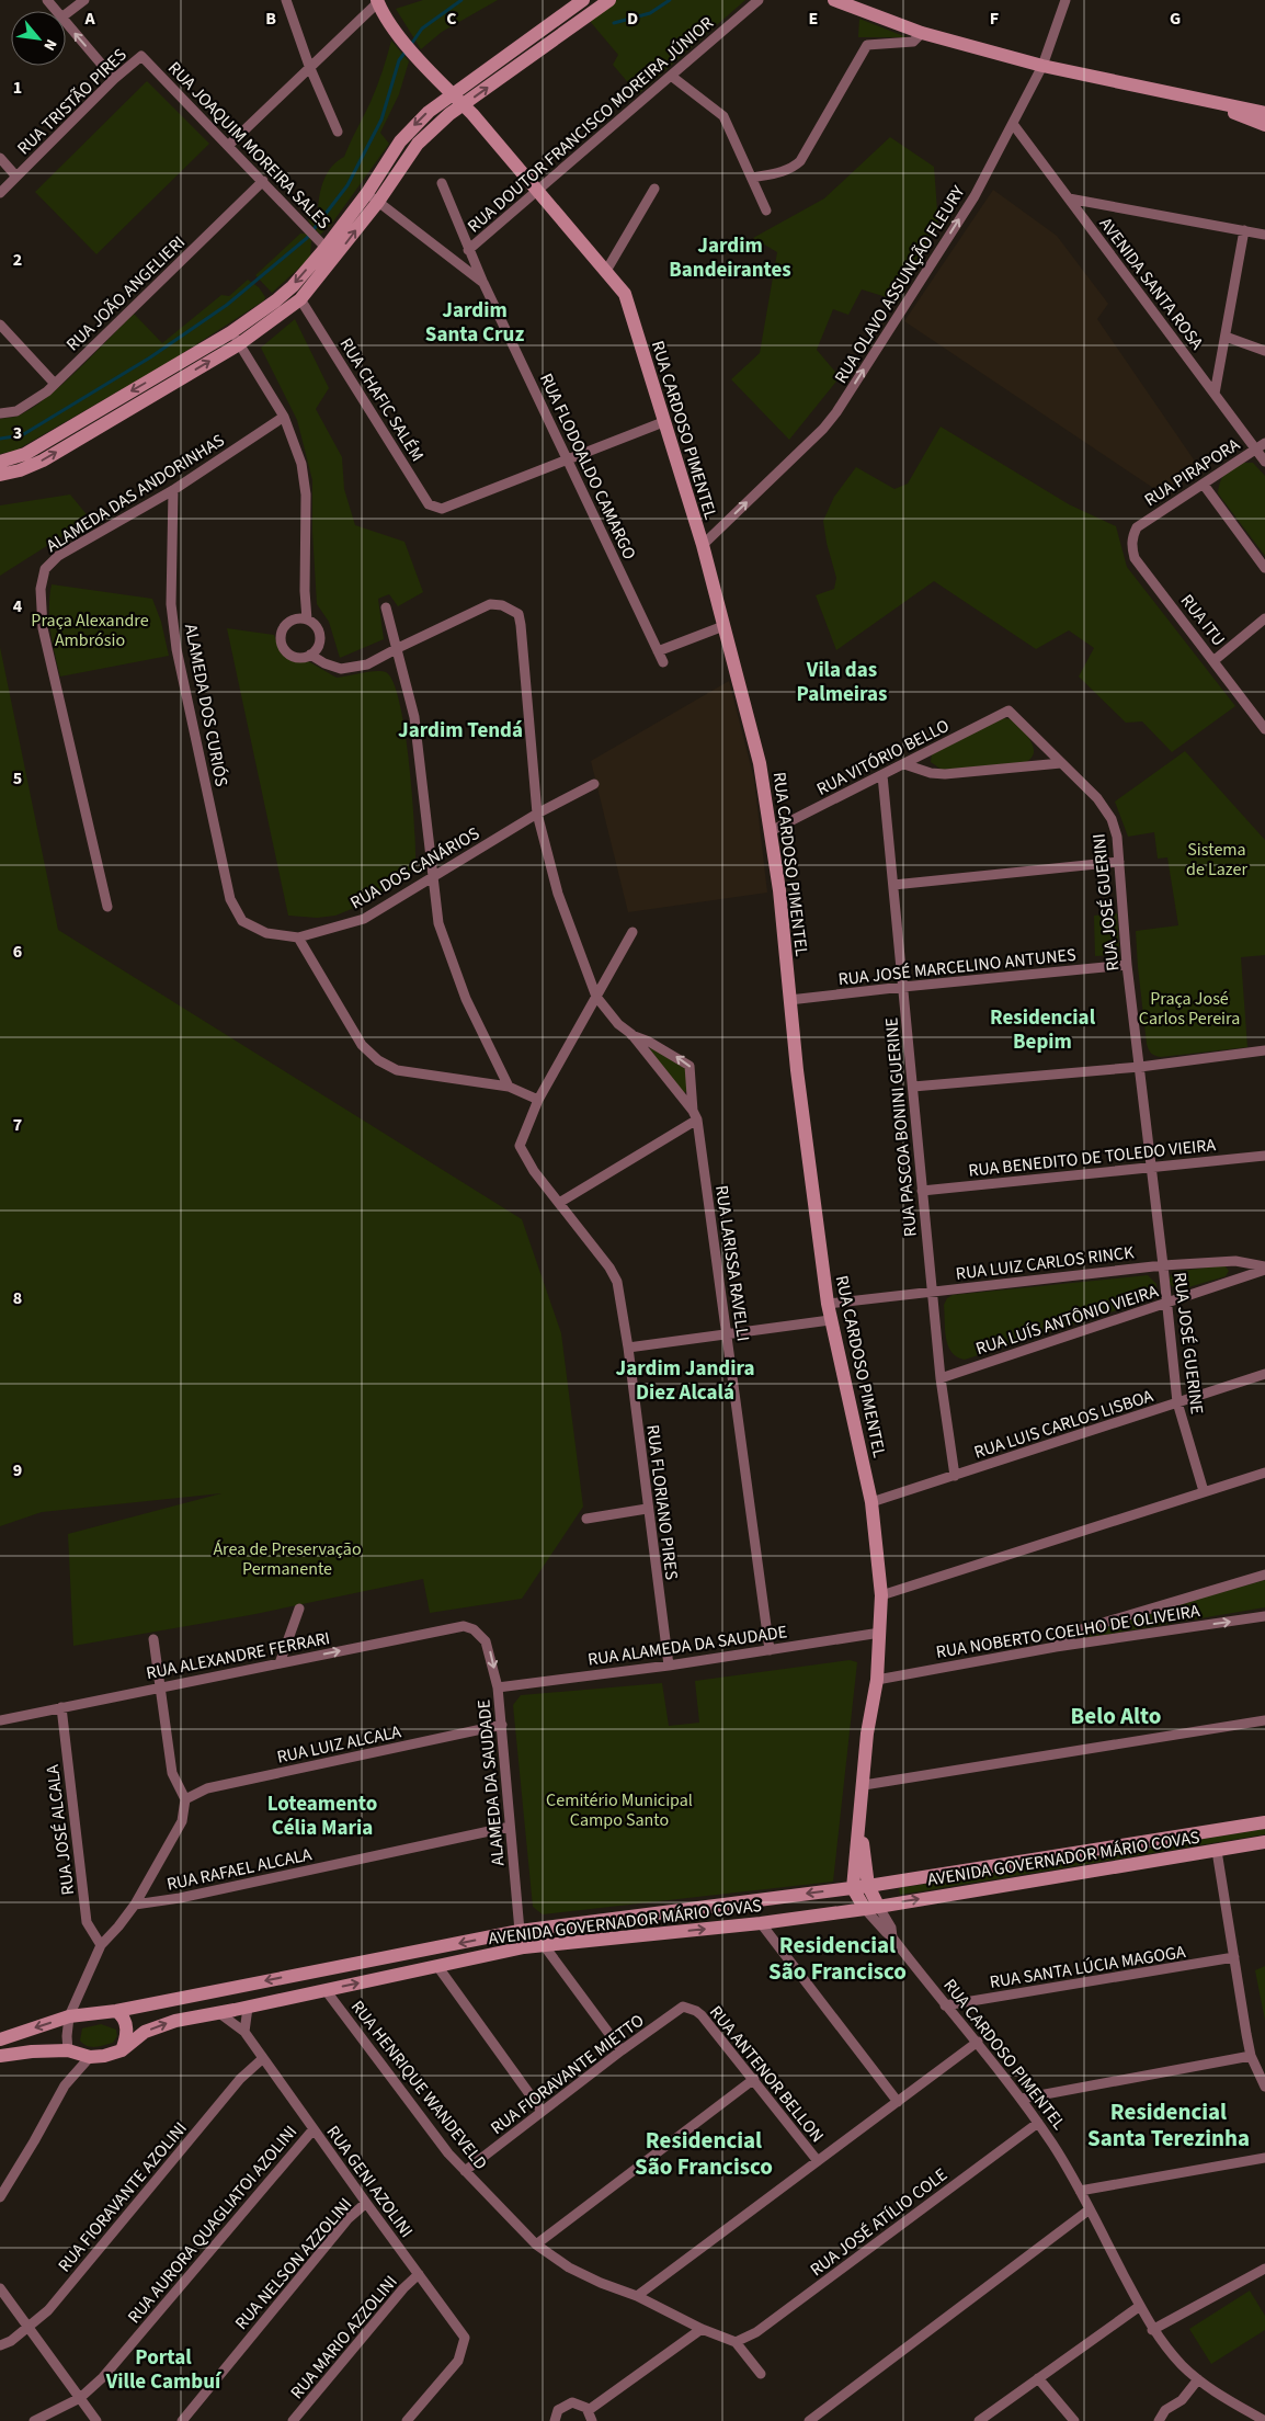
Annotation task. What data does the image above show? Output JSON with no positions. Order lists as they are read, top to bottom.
{
  "streets": {
    "main road": ["RUA CARDOSO PIMENTEL", "AVENIDA GOVERNADOR MÁRIO COVAS"],
    "street": [
      "RUA TRISTÃO PIRES",
      "RUA DOUTOR FRANCISCO MOREIRA JÚNIOR",
      "RUA JOAQUIM MOREIRA SALES",
      "AVENIDA SANTA ROSA",
      "RUA OLAVO ASSUNÇÃO FLEURY",
      "RUA JOÃO ANGELIERI",
      "RUA CHAFIC SALÉM",
      "RUA FLODOALDO CAMARGO",
      "RUA PIRAPORA",
      "ALAMEDA DAS ANDORINHAS",
      "RUA ITU",
      "ALAMEDA DOS CURIÓS",
      "RUA VITÓRIO BELLO",
      "RUA DOS CANÁRIOS",
      "RUA JOSÉ GUERINI",
      "RUA JOSÉ MARCELINO ANTUNES",
      "RUA PASCOA BONINI GUERINE",
      "RUA BENEDITO DE TOLEDO VIEIRA",
      "RUA LUIZ CARLOS RINCK",
      "RUA LARISSA RAVELLI",
      "RUA LUÍS ANTÔNIO VIEIRA",
      "RUA JOSÉ GUERINE",
      "RUA LUIS CARLOS LISBOA",
      "RUA FLORIANO PIRES",
      "RUA NOBERTO COELHO DE OLIVEIRA",
      "RUA ALAMEDA DA SAUDADE",
      "RUA ALEXANDRE FERRARI",
      "RUA LUIZ ALCALA",
      "ALAMEDA DA SAUDADE",
      "RUA JOSÉ ALCALA",
      "RUA RAFAEL ALCALA",
      "RUA SANTA LÚCIA MAGOGA",
      "RUA FIORAVANTE MIETTO",
      "RUA ANTENOR BELLON",
      "RUA HENRIQUE WANDEVELD",
      "RUA GENI AZOLINI",
      "RUA FIORAVANTE AZOLINI",
      "RUA JOSÉ ATÍLIO COLE",
      "RUA AURORA QUAGLIATOI AZOLINI",
      "RUA NELSON AZZOLINI",
      "RUA MARIO AZZOLINI"
    ]
  },
  "crossings": [
    ["RUA TRISTÃO PIRES", "RUA JOAQUIM MOREIRA SALES"],
    ["RUA DOUTOR FRANCISCO MOREIRA JÚNIOR", "RUA CARDOSO PIMENTEL"],
    ["RUA DOUTOR FRANCISCO MOREIRA JÚNIOR", "RUA FLODOALDO CAMARGO"],
    ["RUA JOAQUIM MOREIRA SALES", "RUA JOÃO ANGELIERI"],
    ["AVENIDA SANTA ROSA", "RUA OLAVO ASSUNÇÃO FLEURY"],
    ["AVENIDA SANTA ROSA", "RUA PIRAPORA"],
    ["RUA OLAVO ASSUNÇÃO FLEURY", "RUA CARDOSO PIMENTEL"],
    ["RUA CHAFIC SALÉM", "RUA FLODOALDO CAMARGO"],
    ["RUA CARDOSO PIMENTEL", "RUA VITÓRIO BELLO"],
    ["RUA CARDOSO PIMENTEL", "RUA JOSÉ MARCELINO ANTUNES"],
    ["RUA CARDOSO PIMENTEL", "RUA LUIZ CARLOS RINCK"],
    ["RUA CARDOSO PIMENTEL", "RUA LUIS CARLOS LISBOA"],
    ["RUA CARDOSO PIMENTEL", "RUA NOBERTO COELHO DE OLIVEIRA"],
    ["RUA CARDOSO PIMENTEL", "RUA ALAMEDA DA SAUDADE"],
    ["RUA CARDOSO PIMENTEL", "AVENIDA GOVERNADOR MÁRIO COVAS"],
    ["RUA CARDOSO PIMENTEL", "RUA SANTA LÚCIA MAGOGA"],
    ["RUA CARDOSO PIMENTEL", "RUA JOSÉ ATÍLIO COLE"],
    ["RUA PIRAPORA", "RUA ITU"],
    ["ALAMEDA DAS ANDORINHAS", "ALAMEDA DOS CURIÓS"],
    ["ALAMEDA DOS CURIÓS", "RUA DOS CANÁRIOS"],
    ["RUA VITÓRIO BELLO", "RUA JOSÉ GUERINI"],
    ["RUA VITÓRIO BELLO", "RUA PASCOA BONINI GUERINE"],
    ["RUA JOSÉ GUERINI", "RUA JOSÉ MARCELINO ANTUNES"],
    ["RUA JOSÉ GUERINI", "RUA JOSÉ GUERINE"],
    ["RUA JOSÉ MARCELINO ANTUNES", "RUA PASCOA BONINI GUERINE"],
    ["RUA PASCOA BONINI GUERINE", "RUA BENEDITO DE TOLEDO VIEIRA"],
    ["RUA PASCOA BONINI GUERINE", "RUA LUIZ CARLOS RINCK"],
    ["RUA PASCOA BONINI GUERINE", "RUA LUÍS ANTÔNIO VIEIRA"],
    ["RUA PASCOA BONINI GUERINE", "RUA LUIS CARLOS LISBOA"],
    ["RUA BENEDITO DE TOLEDO VIEIRA", "RUA JOSÉ GUERINE"],
    ["RUA LUIZ CARLOS RINCK", "RUA LUÍS ANTÔNIO VIEIRA"],
    ["RUA LUIZ CARLOS RINCK", "RUA JOSÉ GUERINE"],
    ["RUA LARISSA RAVELLI", "RUA ALAMEDA DA SAUDADE"],
    ["RUA LUÍS ANTÔNIO VIEIRA", "RUA JOSÉ GUERINE"],
    ["RUA JOSÉ GUERINE", "RUA LUIS CARLOS LISBOA"],
    ["RUA FLORIANO PIRES", "RUA ALAMEDA DA SAUDADE"],
    ["RUA ALAMEDA DA SAUDADE", "ALAMEDA DA SAUDADE"],
    ["RUA ALEXANDRE FERRARI", "ALAMEDA DA SAUDADE"],
    ["RUA ALEXANDRE FERRARI", "RUA JOSÉ ALCALA"],
    ["RUA LUIZ ALCALA", "ALAMEDA DA SAUDADE"],
    ["ALAMEDA DA SAUDADE", "AVENIDA GOVERNADOR MÁRIO COVAS"],
    ["ALAMEDA DA SAUDADE", "RUA RAFAEL ALCALA"],
    ["AVENIDA GOVERNADOR MÁRIO COVAS", "RUA HENRIQUE WANDEVELD"],
    ["AVENIDA GOVERNADOR MÁRIO COVAS", "RUA GENI AZOLINI"],
    ["RUA FIORAVANTE MIETTO", "RUA ANTENOR BELLON"],
    ["RUA FIORAVANTE MIETTO", "RUA HENRIQUE WANDEVELD"],
    ["RUA HENRIQUE WANDEVELD", "RUA JOSÉ ATÍLIO COLE"],
    ["RUA GENI AZOLINI", "RUA FIORAVANTE AZOLINI"],
    ["RUA GENI AZOLINI", "RUA AURORA QUAGLIATOI AZOLINI"],
    ["RUA GENI AZOLINI", "RUA NELSON AZZOLINI"],
    ["RUA GENI AZOLINI", "RUA MARIO AZZOLINI"]
  ],
  "one_way": ["RUA OLAVO ASSUNÇÃO FLEURY", "RUA ALEXANDRE FERRARI"],
  "districts": [
    "Jardim Bandeirantes",
    "Jardim Santa Cruz",
    "Vila das Palmeiras",
    "Jardim Tendá",
    "Residencial Bepim",
    "Jardim Jandira Diez Alcalá",
    "Belo Alto",
    "Loteamento Célia Maria",
    "Residencial São Francisco",
    "Residencial Santa Terezinha",
    "Residencial São Francisco",
    "Portal Ville Cambuí"
  ],
  "parks": [
    "Praça Alexandre Ambrósio",
    "Sistema de Lazer",
    "Praça José Carlos Pereira",
    "Área de Preservação Permanente",
    "Cemitério Municipal Campo Santo"
  ],
  "north": "bottom right",
  "grid": {
    "columns": [
      "A",
      "B",
      "C",
      "D",
      "E",
      "F",
      "G"
    ],
    "rows": [
      "1",
      "2",
      "3",
      "4",
      "5",
      "6",
      "7",
      "8",
      "9"
    ]
  }
}
